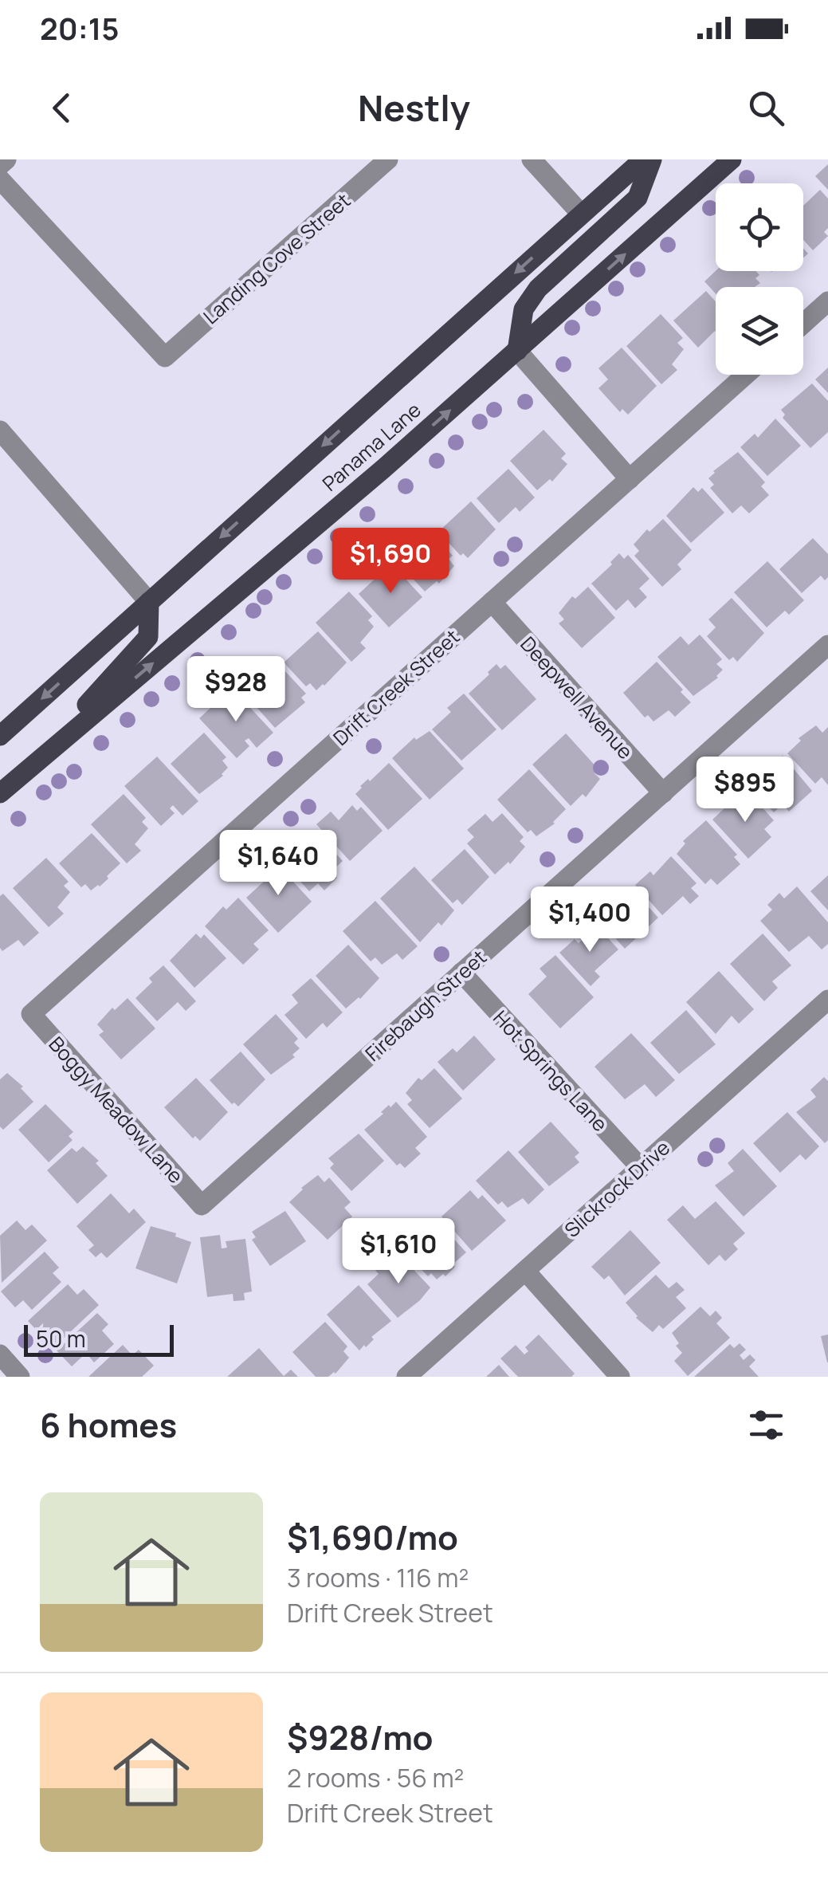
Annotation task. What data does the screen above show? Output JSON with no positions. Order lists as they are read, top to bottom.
{
  "streets": {
    "main road": ["Panama Lane"],
    "street": [
      "Landing Cove Street",
      "Drift Creek Street",
      "Deepwell Avenue",
      "Firebaugh Street",
      "Hot Springs Lane",
      "Boggy Meadow Lane",
      "Slickrock Drive"
    ]
  },
  "crossings": [
    ["Drift Creek Street", "Deepwell Avenue"],
    ["Drift Creek Street", "Boggy Meadow Lane"],
    ["Deepwell Avenue", "Firebaugh Street"],
    ["Firebaugh Street", "Hot Springs Lane"],
    ["Firebaugh Street", "Boggy Meadow Lane"],
    ["Hot Springs Lane", "Slickrock Drive"]
  ],
  "scale_bar": "50 m",
  "page": {
    "status": "20:15",
    "header": "Nestly",
    "price": [
      "$1,690",
      "$928",
      "$895",
      "$1,640",
      "$1,400",
      "$1,610"
    ],
    "scale": "50 m",
    "heading": "6 homes",
    "list": [
      {
        "name": "$1,690/mo",
        "note": "3 rooms · 116 m² · Drift Creek Street"
      },
      {
        "name": "$928/mo",
        "note": "2 rooms · 56 m² · Drift Creek Street"
      }
    ]
  }
}
